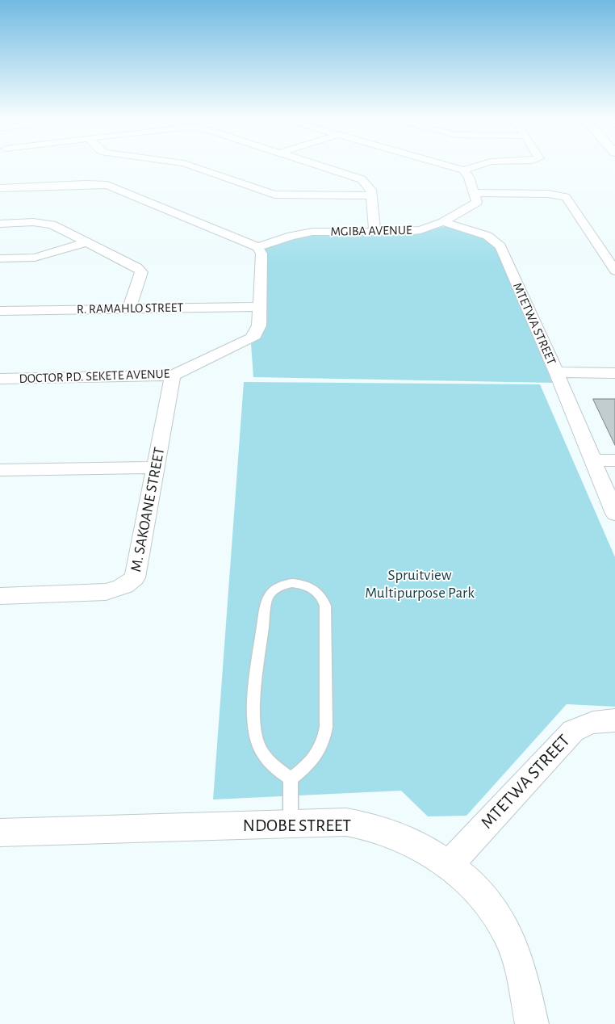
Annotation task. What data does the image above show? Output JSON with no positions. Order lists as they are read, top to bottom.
{
  "streets": {
    "street": [
      "MGIBA AVENUE",
      "R. RAMAHLO STREET",
      "MTETWA STREET",
      "DOCTOR P.D. SEKETE AVENUE",
      "M. SAKOANE STREET",
      "NDOBE STREET"
    ]
  },
  "crossings": [
    ["MGIBA AVENUE", "MTETWA STREET"],
    ["MGIBA AVENUE", "DOCTOR P.D. SEKETE AVENUE"],
    ["R. RAMAHLO STREET", "DOCTOR P.D. SEKETE AVENUE"],
    ["MTETWA STREET", "NDOBE STREET"],
    ["DOCTOR P.D. SEKETE AVENUE", "M. SAKOANE STREET"]
  ],
  "parks": ["Spruitview Multipurpose Park"]
}
